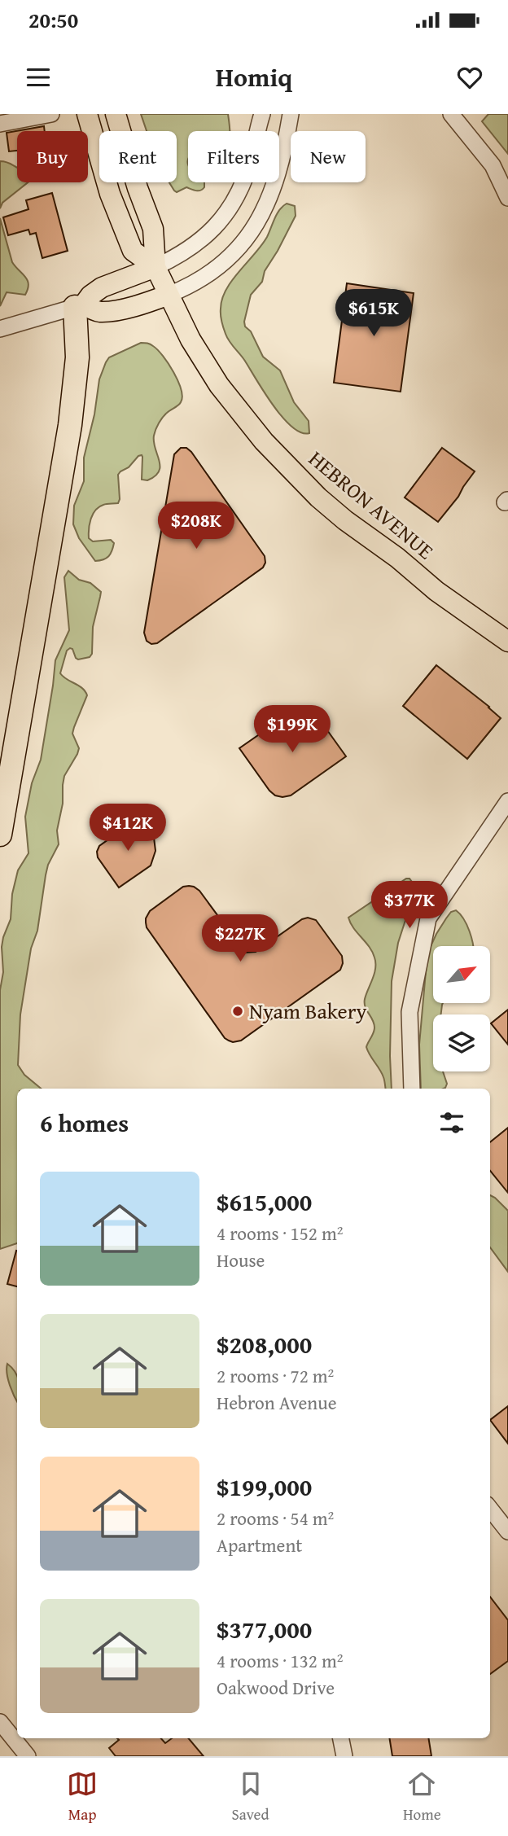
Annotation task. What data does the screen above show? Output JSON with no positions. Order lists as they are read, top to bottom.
{
  "streets": {
    "main road": ["HEBRON AVENUE"]
  },
  "places": ["Nyam Bakery"],
  "north": "top right",
  "page": {
    "status": "20:50",
    "header": "Homiq",
    "chip": [
      "Buy",
      "Rent",
      "Filters",
      "New"
    ],
    "price": [
      "$615K",
      "$208K",
      "$199K",
      "$412K",
      "$377K",
      "$227K"
    ],
    "heading": "6 homes",
    "list": [
      {
        "name": "$615,000",
        "note": "4 rooms · 152 m² · House"
      },
      {
        "name": "$208,000",
        "note": "2 rooms · 72 m² · Hebron Avenue"
      },
      {
        "name": "$199,000",
        "note": "2 rooms · 54 m² · Apartment"
      },
      {
        "name": "$377,000",
        "note": "4 rooms · 132 m² · Oakwood Drive"
      }
    ],
    "tabs": ["Map", "Saved", "Home"]
  }
}
